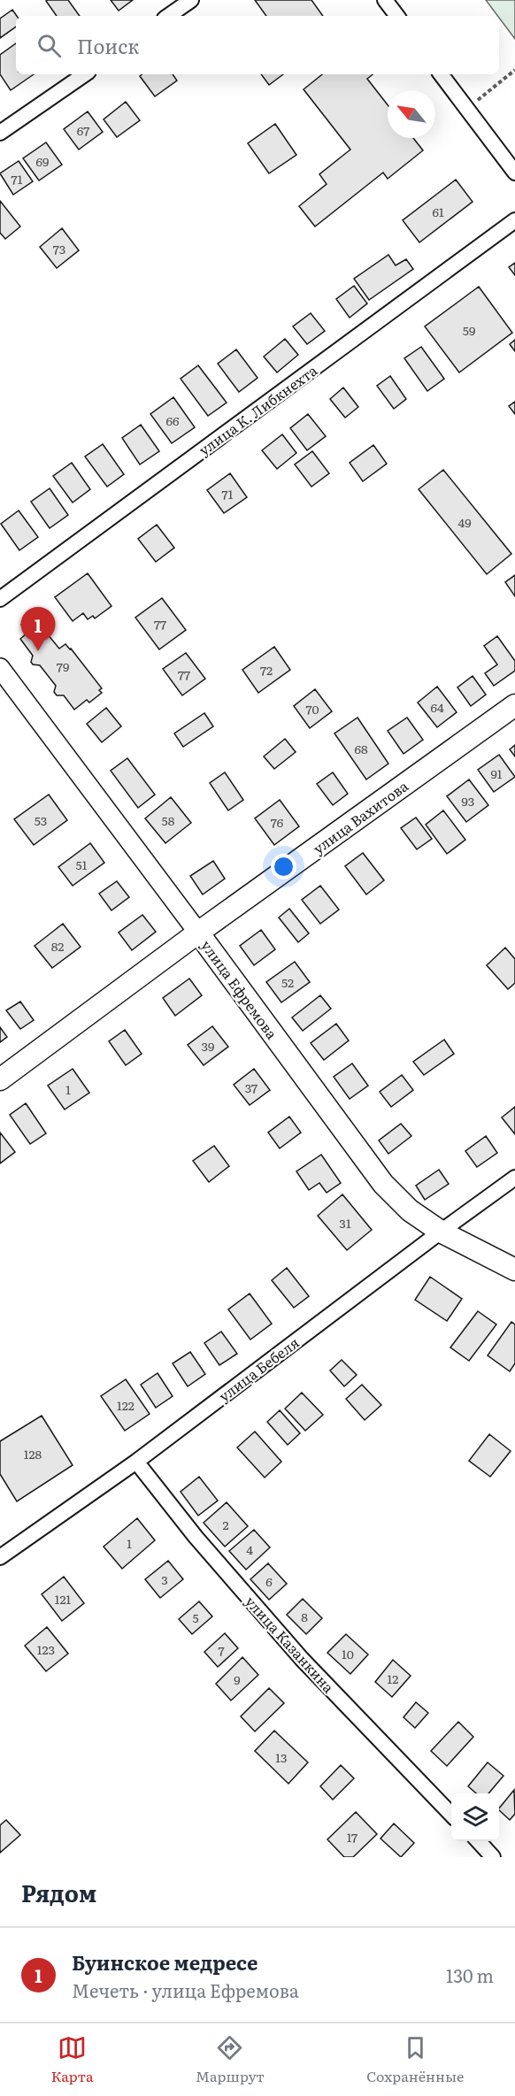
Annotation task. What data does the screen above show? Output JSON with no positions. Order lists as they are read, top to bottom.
{
  "streets": {
    "main road": ["улица Вахитова", "улица Ефремова"],
    "street": ["улица К. Либкнехта", "улица Бебеля", "улица Казанкина"]
  },
  "crossings": [
    ["улица Вахитова", "улица Ефремова"],
    ["улица Ефремова", "улица Бебеля"],
    ["улица Бебеля", "улица Казанкина"]
  ],
  "house_numbers": [
    "67",
    "69",
    "71",
    "61",
    "73",
    "59",
    "66",
    "71",
    "49",
    "77",
    "79",
    "72",
    "77",
    "64",
    "70",
    "68",
    "91",
    "93",
    "53",
    "58",
    "76",
    "51",
    "82",
    "52",
    "39",
    "37",
    "1",
    "31",
    "122",
    "128",
    "2",
    "1",
    "4",
    "3",
    "6",
    "121",
    "8",
    "5",
    "123",
    "7",
    "10",
    "12",
    "9",
    "13",
    "17"
  ],
  "north": "top left",
  "page": {
    "search": "Поиск",
    "pins": "1",
    "heading": "Рядом",
    "list": [
      {
        "mark": "1",
        "name": "Буинское медресе",
        "note": "Мечеть · улица Ефремова",
        "value": "130 m"
      }
    ],
    "nav": ["Карта", "Маршрут", "Сохранённые"]
  }
}
